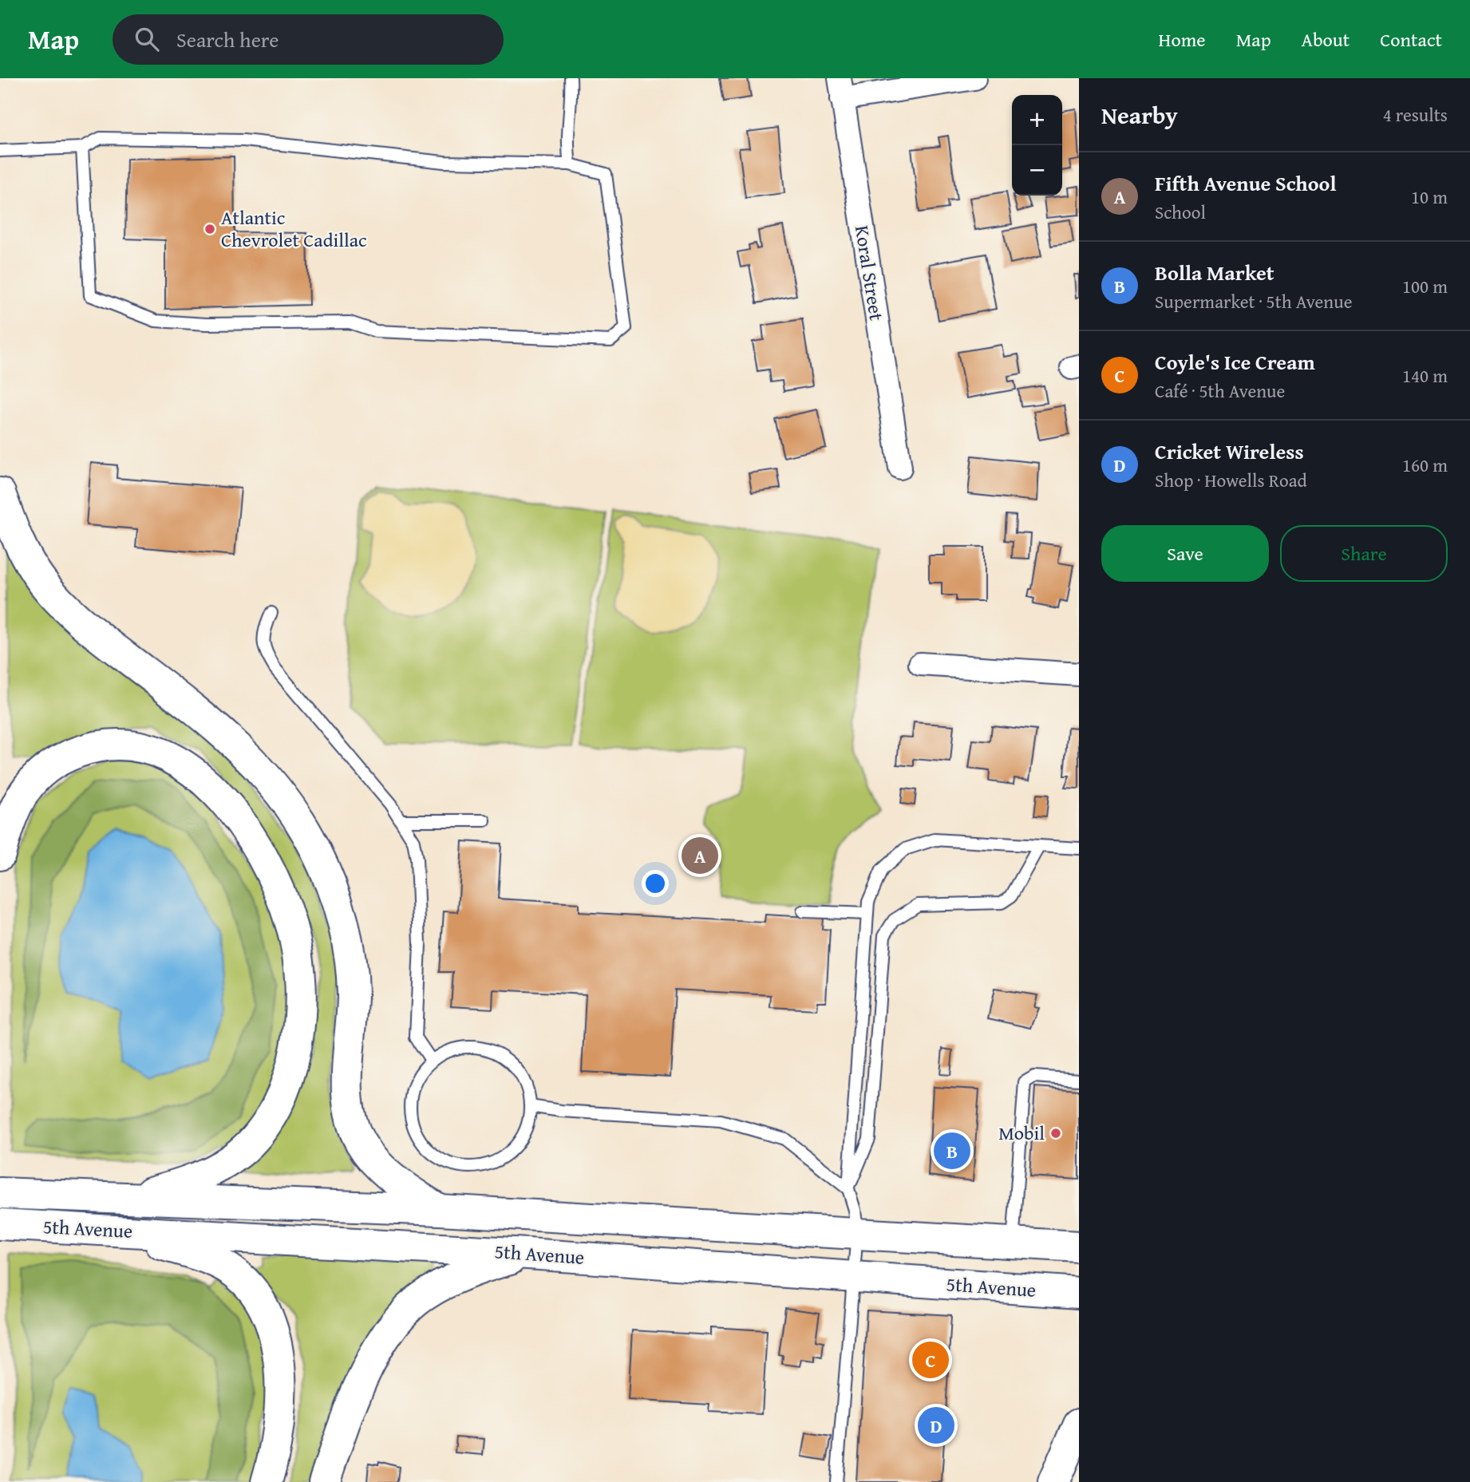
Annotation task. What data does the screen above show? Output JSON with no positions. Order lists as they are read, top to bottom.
{
  "streets": {
    "main road": ["5th Avenue"],
    "street": ["Koral Street"]
  },
  "places": ["Atlantic Chevrolet Cadillac", "Mobil"],
  "page": {
    "header": "Map",
    "search": "Search here",
    "nav": [
      "Home",
      "Map",
      "About",
      "Contact"
    ],
    "heading": ["Nearby", "4 results"],
    "map_buttons": ["+", "−"],
    "list": [
      {
        "mark": "A",
        "name": "Fifth Avenue School",
        "note": "School",
        "value": "10 m"
      },
      {
        "mark": "B",
        "name": "Bolla Market",
        "note": "Supermarket · 5th Avenue",
        "value": "100 m"
      },
      {
        "mark": "C",
        "name": "Coyle's Ice Cream",
        "note": "Café · 5th Avenue",
        "value": "140 m"
      },
      {
        "mark": "D",
        "name": "Cricket Wireless",
        "note": "Shop · Howells Road",
        "value": "160 m"
      }
    ],
    "buttons": ["Save", "Share"],
    "pins": [
      "A",
      "B",
      "C",
      "D"
    ]
  }
}
